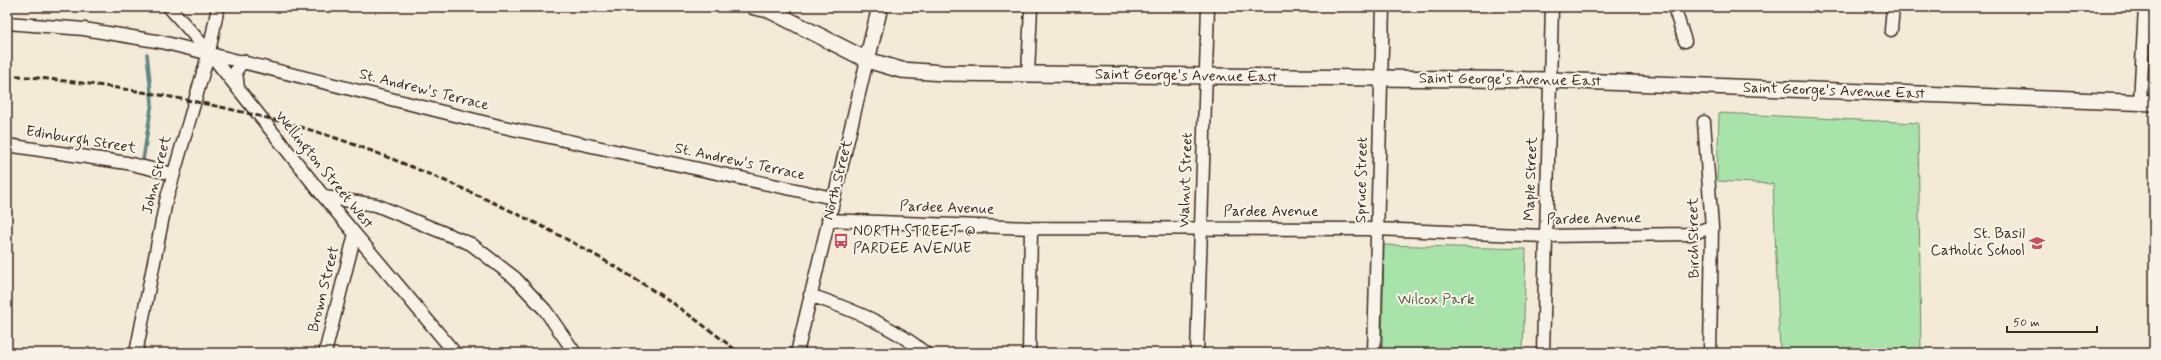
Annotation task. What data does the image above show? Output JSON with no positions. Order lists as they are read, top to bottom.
{
  "streets": {
    "main road": ["Saint George's Avenue East", "North Street"],
    "street": [
      "St. Andrew's Terrace",
      "Edinburgh Street",
      "Wellington Street West",
      "John Street",
      "Maple Street",
      "Walnut Street",
      "Spruce Street",
      "Pardee Avenue",
      "Birch Street",
      "Brown Street"
    ]
  },
  "crossings": [
    ["Saint George's Avenue East", "Maple Street"],
    ["Saint George's Avenue East", "North Street"],
    ["Saint George's Avenue East", "Walnut Street"],
    ["Saint George's Avenue East", "Spruce Street"],
    ["St. Andrew's Terrace", "Wellington Street West"],
    ["St. Andrew's Terrace", "John Street"],
    ["St. Andrew's Terrace", "North Street"],
    ["Edinburgh Street", "John Street"],
    ["Wellington Street West", "John Street"],
    ["Wellington Street West", "Brown Street"],
    ["Maple Street", "Pardee Avenue"],
    ["North Street", "Pardee Avenue"],
    ["Walnut Street", "Pardee Avenue"],
    ["Spruce Street", "Pardee Avenue"],
    ["Pardee Avenue", "Birch Street"]
  ],
  "parks": ["Wilcox Park"],
  "places": {
    "bus stop": ["NORTH STREET @ PARDEE AVENUE"],
    "school or university": ["St. Basil Catholic School"]
  },
  "scale_bar": "50 m"
}
